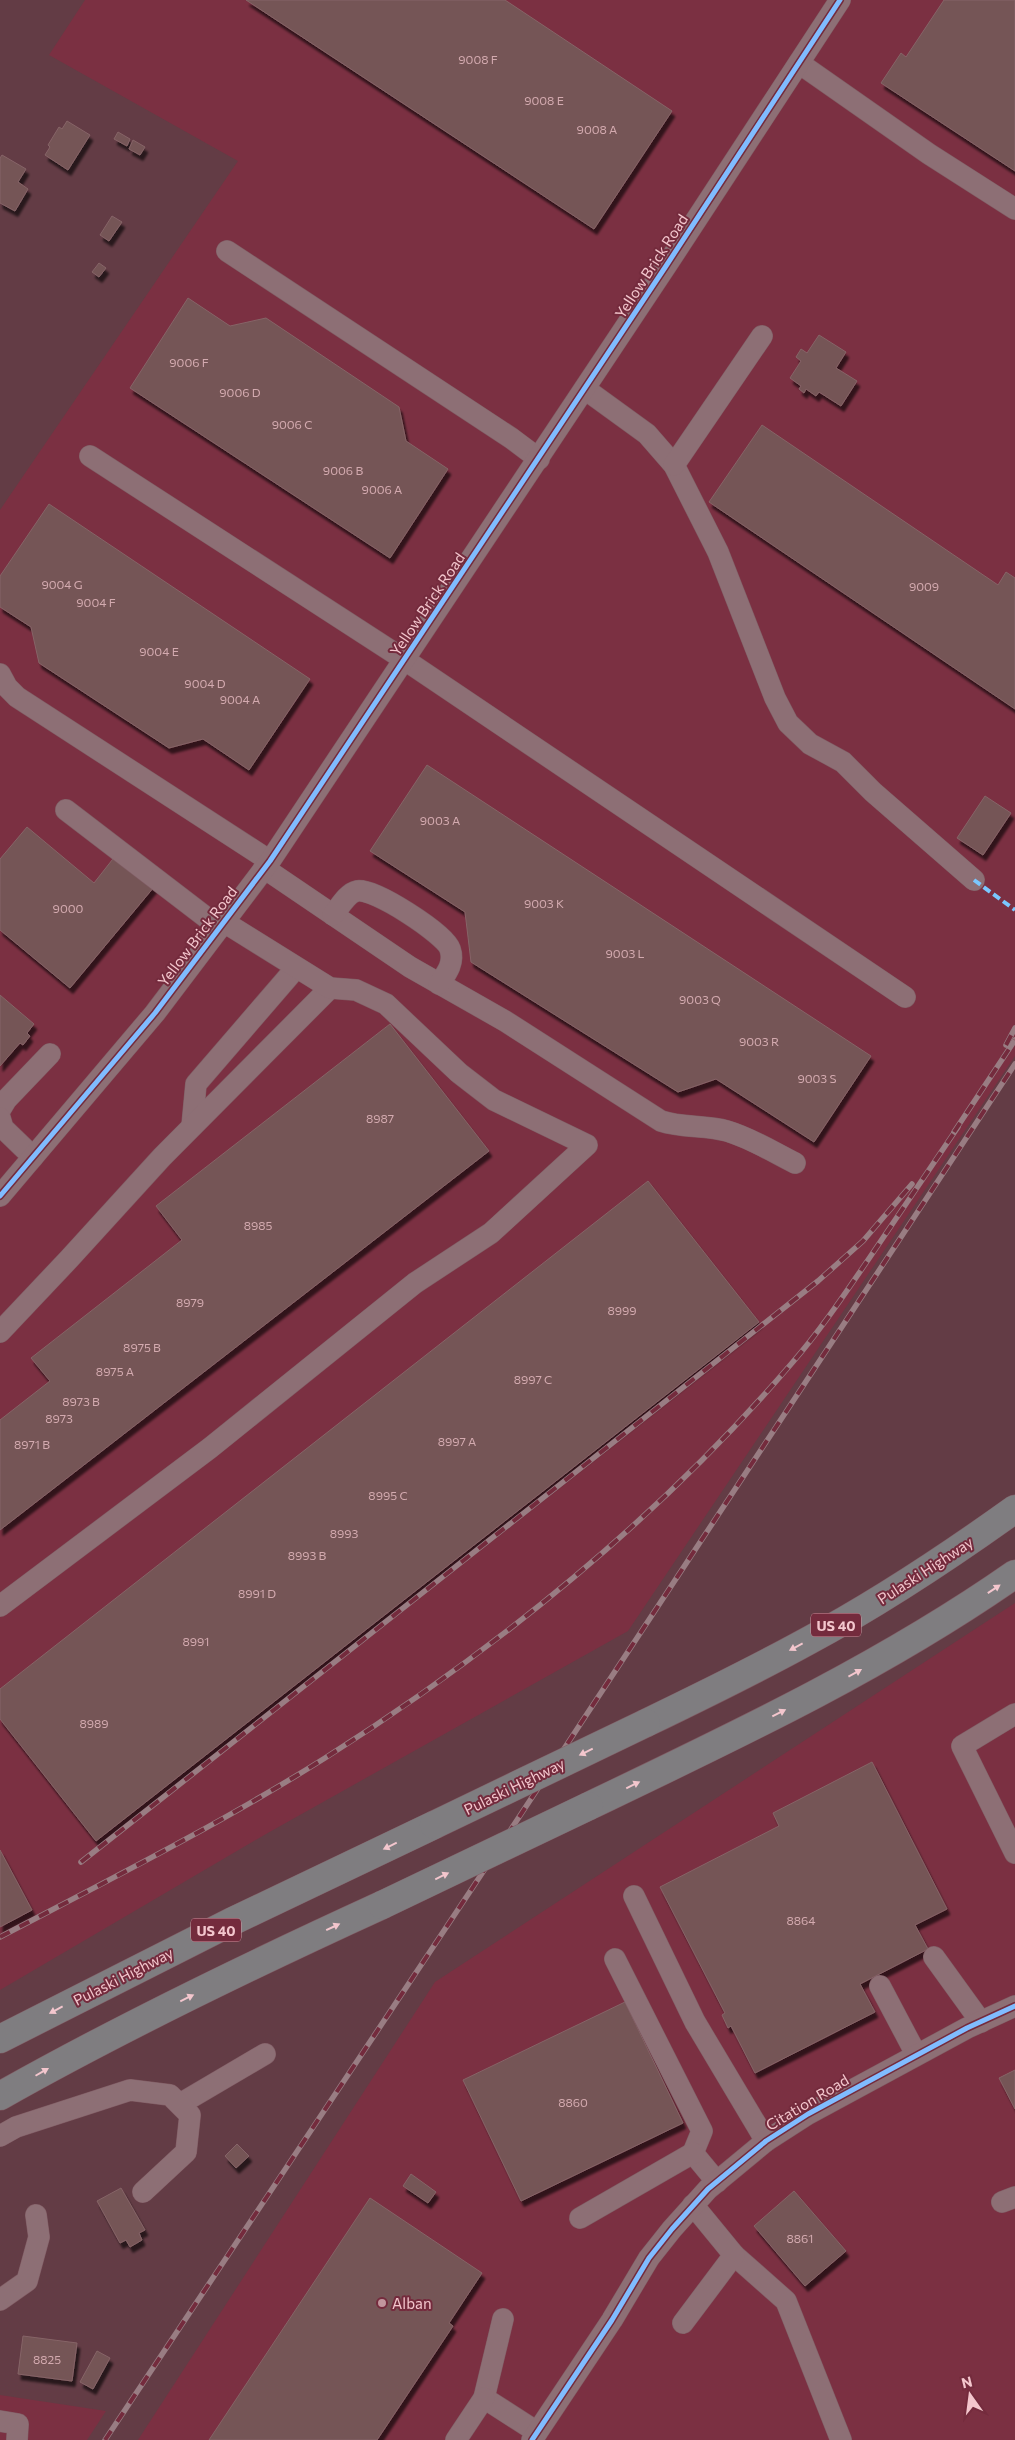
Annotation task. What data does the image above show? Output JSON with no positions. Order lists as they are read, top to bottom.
{
  "streets": {
    "highway": ["Pulaski Highway", "US 40"],
    "street": ["Yellow Brick Road", "Citation Road"]
  },
  "places": ["Alban"],
  "house_numbers": [
    "9008 F",
    "9008 E",
    "9008 A",
    "9006 F",
    "9006 D",
    "9006 C",
    "9006 B",
    "9006 A",
    "9004 G",
    "9009",
    "9004 F",
    "9004 E",
    "9004 D",
    "9004 A",
    "9003 A",
    "9003 K",
    "9000",
    "9003 L",
    "9003 Q",
    "9003 R",
    "9003 S",
    "8987",
    "8985",
    "8979",
    "8999",
    "8975 B",
    "8975 A",
    "8997 C",
    "8973 B",
    "8973",
    "8997 A",
    "8971 B",
    "8995 C",
    "8993",
    "8993 B",
    "8991 D",
    "8991",
    "8989",
    "8864",
    "8860",
    "8861",
    "8825"
  ],
  "north": "top"
}
